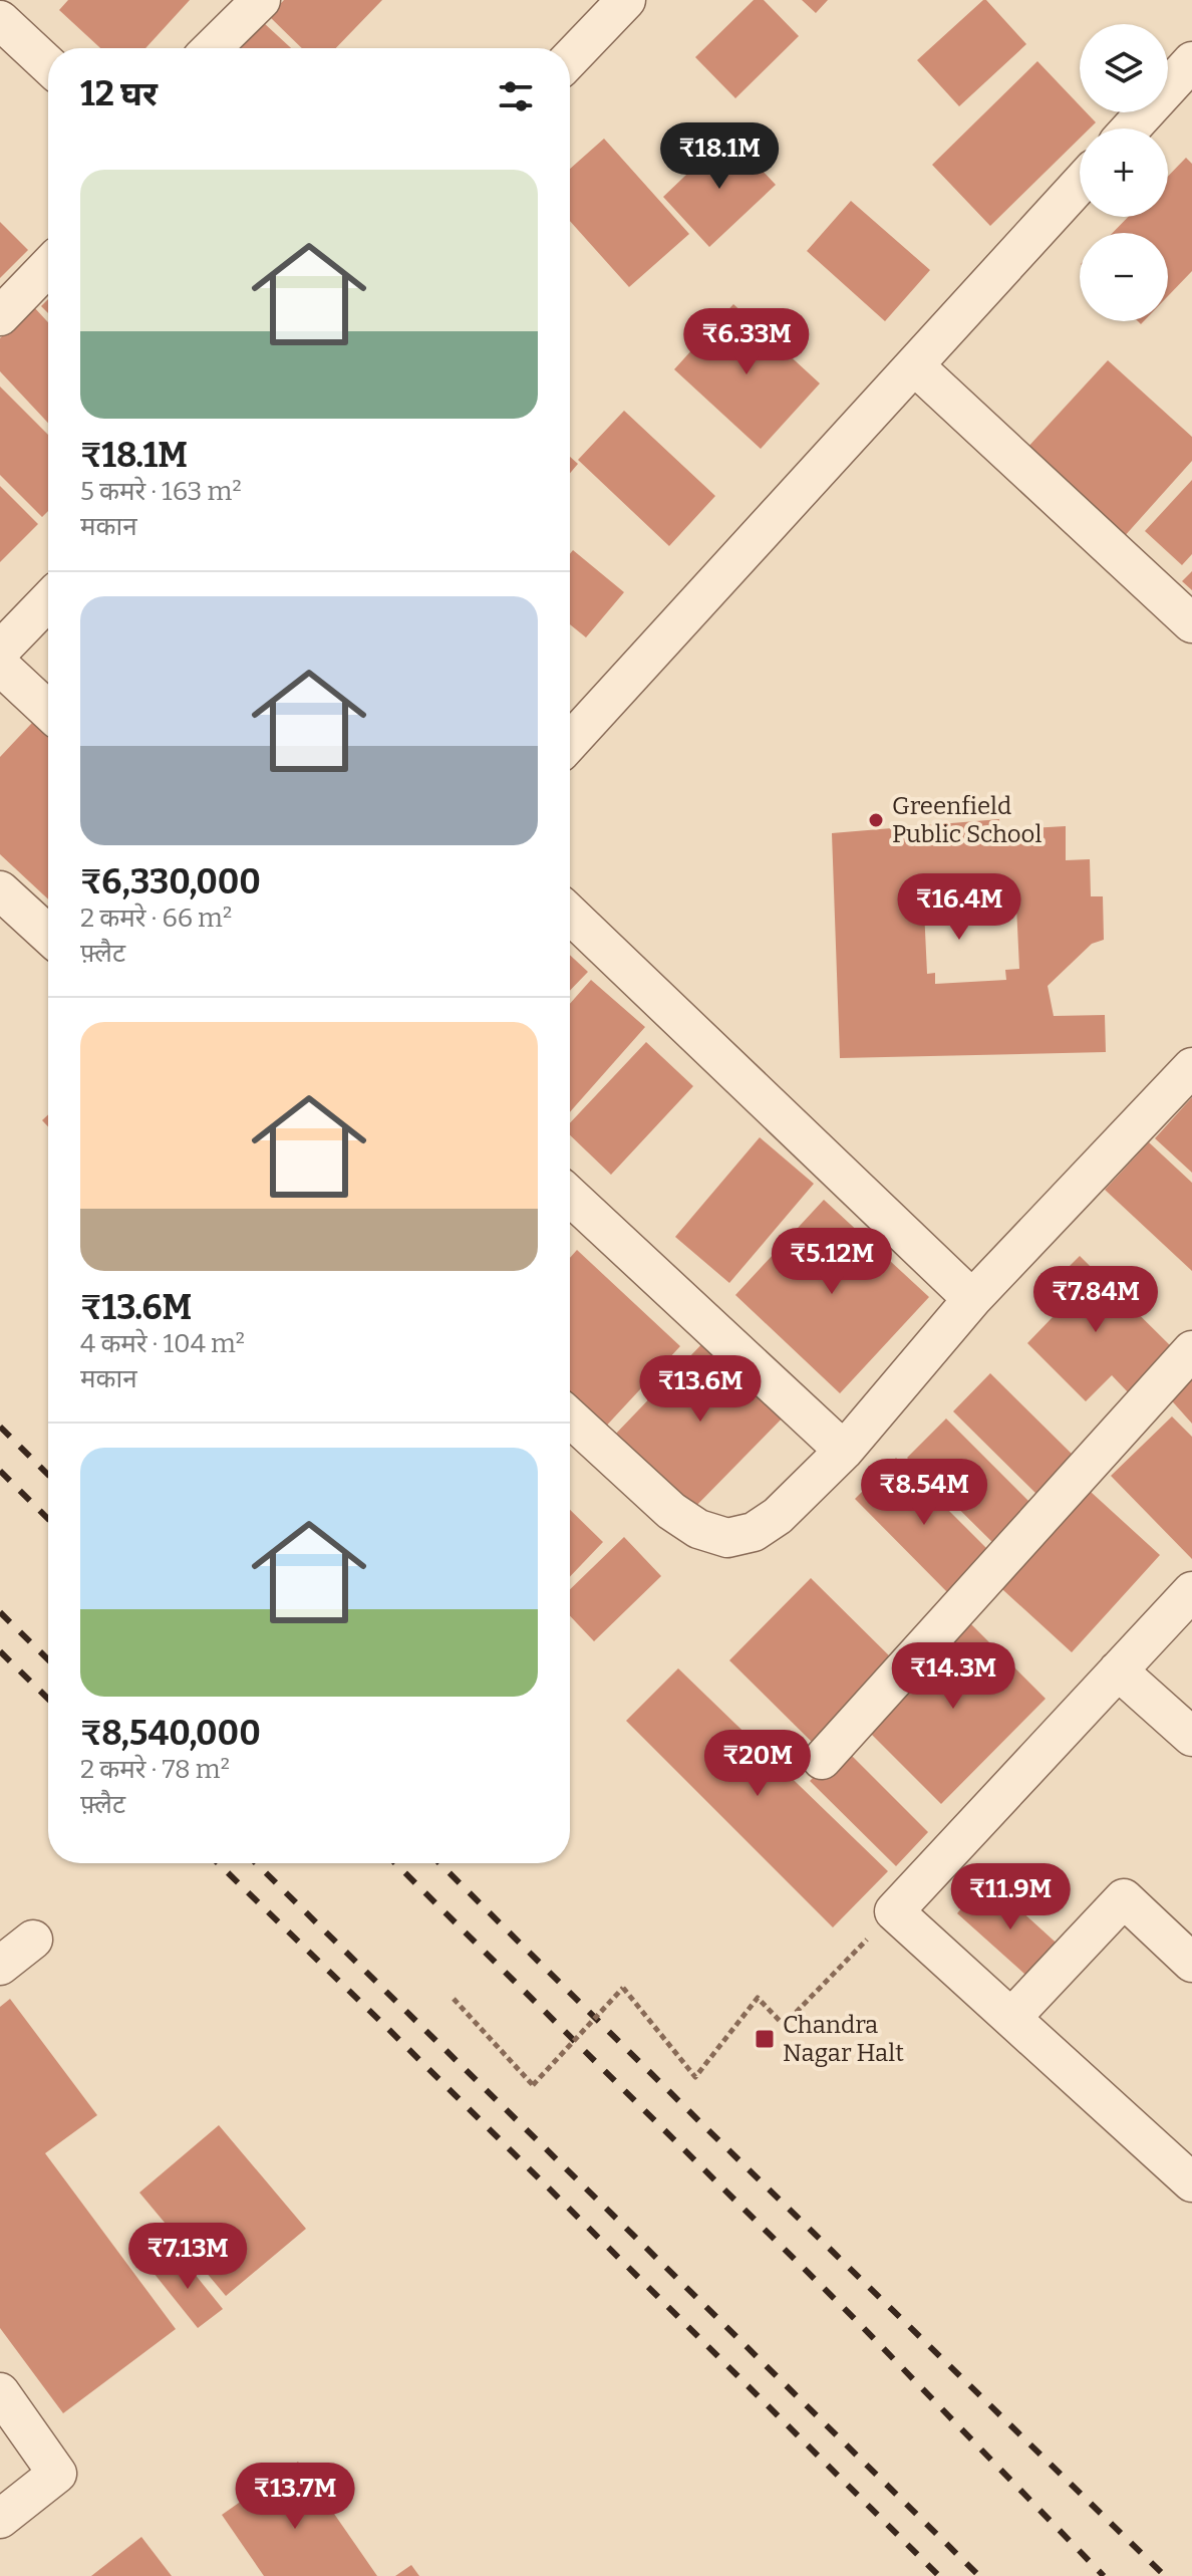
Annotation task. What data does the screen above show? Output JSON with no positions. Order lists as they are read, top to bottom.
{
  "places": {
    "other": ["Greenfield Public School"],
    "transit": ["Chandra Nagar Halt"]
  },
  "page": {
    "map_buttons": ["+", "−"],
    "heading": "12 घर",
    "price": [
      "₹18.1M",
      "₹6.33M",
      "₹16.4M",
      "₹5.12M",
      "₹7.84M",
      "₹13.6M",
      "₹8.54M",
      "₹14.3M",
      "₹20M",
      "₹11.9M",
      "₹7.13M",
      "₹13.7M"
    ],
    "list": [
      {
        "name": "₹18.1M",
        "note": "5 कमरे · 163 m² · मकान"
      },
      {
        "name": "₹6,330,000",
        "note": "2 कमरे · 66 m² · फ़्लैट"
      },
      {
        "name": "₹13.6M",
        "note": "4 कमरे · 104 m² · मकान"
      },
      {
        "name": "₹8,540,000",
        "note": "2 कमरे · 78 m² · फ़्लैट"
      }
    ]
  }
}
